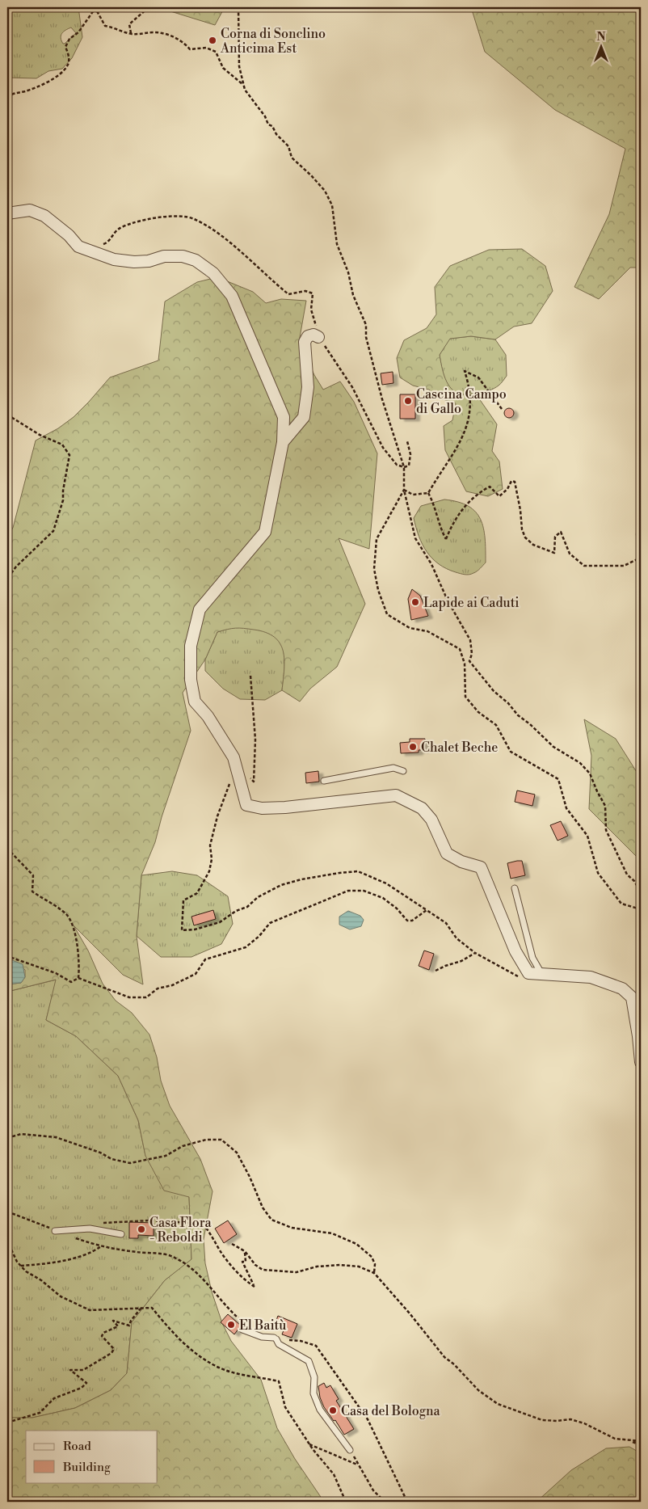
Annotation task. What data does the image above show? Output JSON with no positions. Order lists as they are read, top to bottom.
{
  "places": [
    "Corna di Sonclino Anticima Est",
    "Cascina Campo di Gallo",
    "Lapide ai Caduti",
    "Chalet Beche",
    "Casa Flora - Reboldi",
    "El Baitù",
    "Casa del Bologna"
  ],
  "legend": ["Road", "Building"],
  "north": "top"
}
